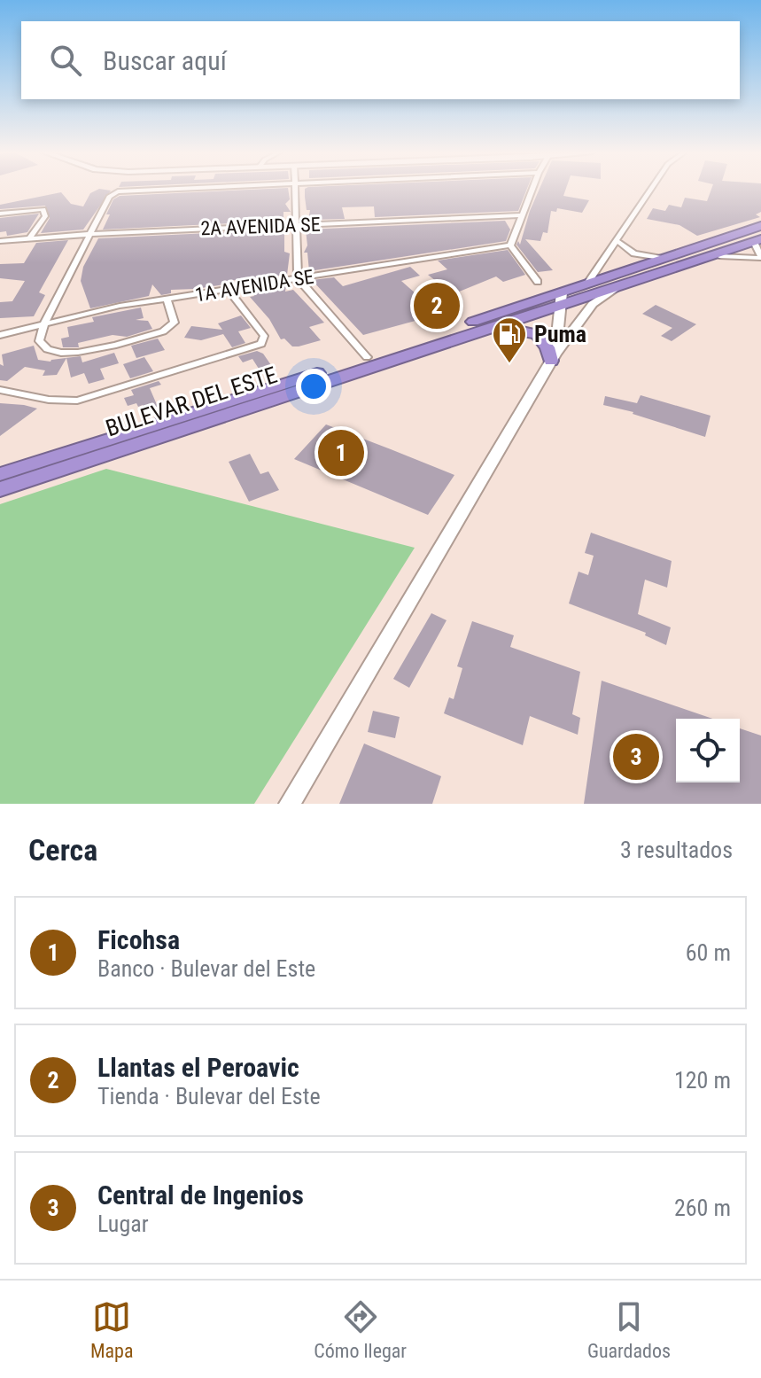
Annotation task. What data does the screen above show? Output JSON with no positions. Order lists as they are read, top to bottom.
{
  "streets": {
    "highway": ["BULEVAR DEL ESTE"],
    "street": ["2A AVENIDA SE", "1A AVENIDA SE"]
  },
  "places": {
    "fuel station": ["Puma"]
  },
  "page": {
    "search": "Buscar aquí",
    "pins": ["2", "1", "3"],
    "heading": ["Cerca", "3 resultados"],
    "list": [
      {
        "mark": "1",
        "name": "Ficohsa",
        "note": "Banco · Bulevar del Este",
        "value": "60 m"
      },
      {
        "mark": "2",
        "name": "Llantas el Peroavic",
        "note": "Tienda · Bulevar del Este",
        "value": "120 m"
      },
      {
        "mark": "3",
        "name": "Central de Ingenios",
        "note": "Lugar",
        "value": "260 m"
      }
    ],
    "nav": ["Mapa", "Cómo llegar", "Guardados"]
  }
}
